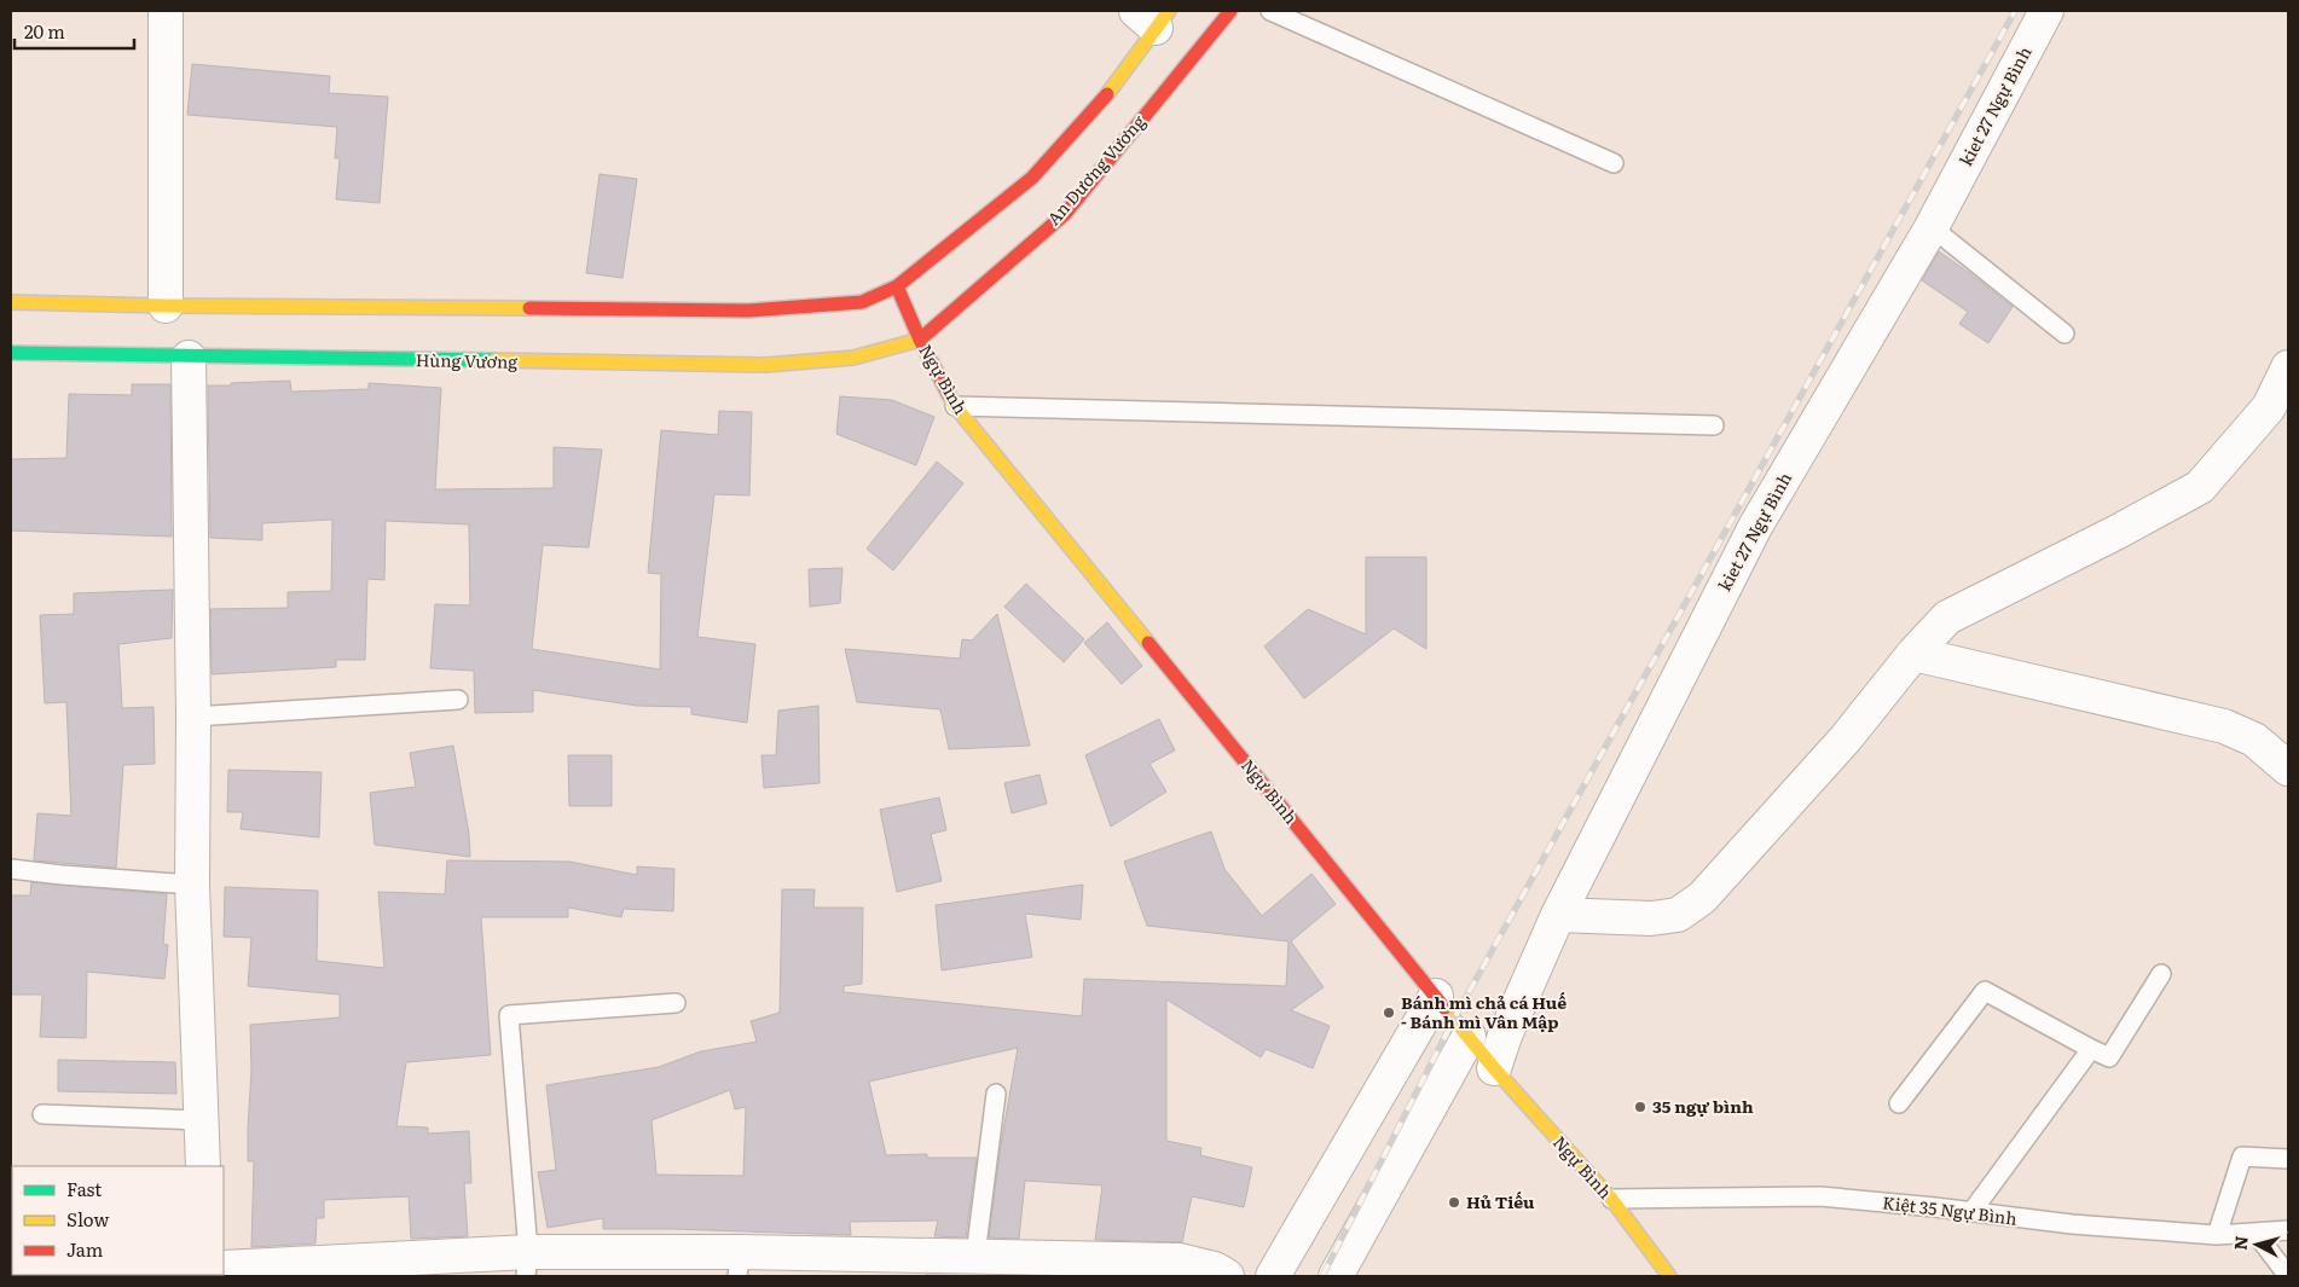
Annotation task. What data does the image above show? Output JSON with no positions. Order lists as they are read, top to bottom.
{
  "streets": {
    "main road": ["An Dương Vương", "Hùng Vương", "Ngự Bình"],
    "street": ["kiet 27 Ngự Bình"],
    "lane": ["Kiệt 35 Ngự Bình"]
  },
  "crossings": [
    ["kiet 27 Ngự Bình", "Ngự Bình"],
    ["An Dương Vương", "Hùng Vương"],
    ["An Dương Vương", "Ngự Bình"],
    ["Hùng Vương", "Ngự Bình"],
    ["Ngự Bình", "Kiệt 35 Ngự Bình"]
  ],
  "places": ["Bánh mì chả cá Huế - Bánh mì Vân Mập", "35 ngự bình", "Hủ Tiếu"],
  "legend": ["Fast", "Slow", "Jam"],
  "scale_bar": "20 m",
  "north": "left"
}
